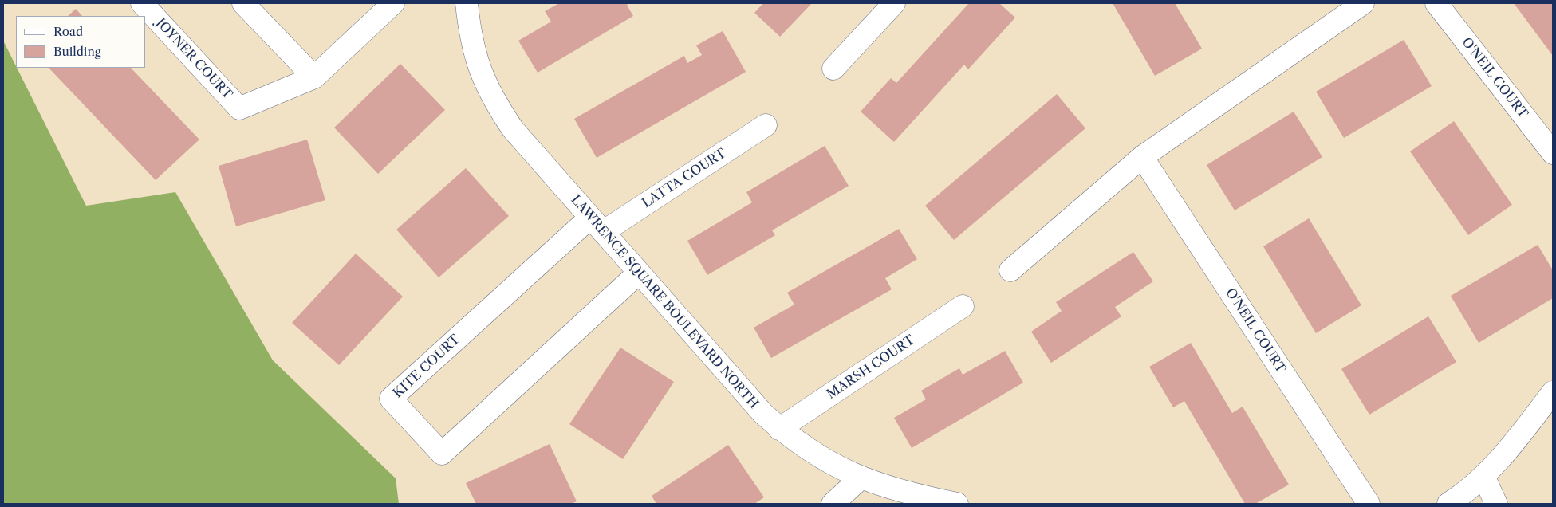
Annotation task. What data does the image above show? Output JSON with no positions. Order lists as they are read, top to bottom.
{
  "streets": {
    "street": [
      "JOYNER COURT",
      "O'NEIL COURT",
      "LATTA COURT",
      "LAWRENCE SQUARE BOULEVARD NORTH",
      "KITE COURT",
      "MARSH COURT"
    ]
  },
  "crossings": [
    ["LATTA COURT", "LAWRENCE SQUARE BOULEVARD NORTH"],
    ["LATTA COURT", "KITE COURT"],
    ["LAWRENCE SQUARE BOULEVARD NORTH", "KITE COURT"],
    ["LAWRENCE SQUARE BOULEVARD NORTH", "MARSH COURT"]
  ],
  "legend": ["Road", "Building"]
}
